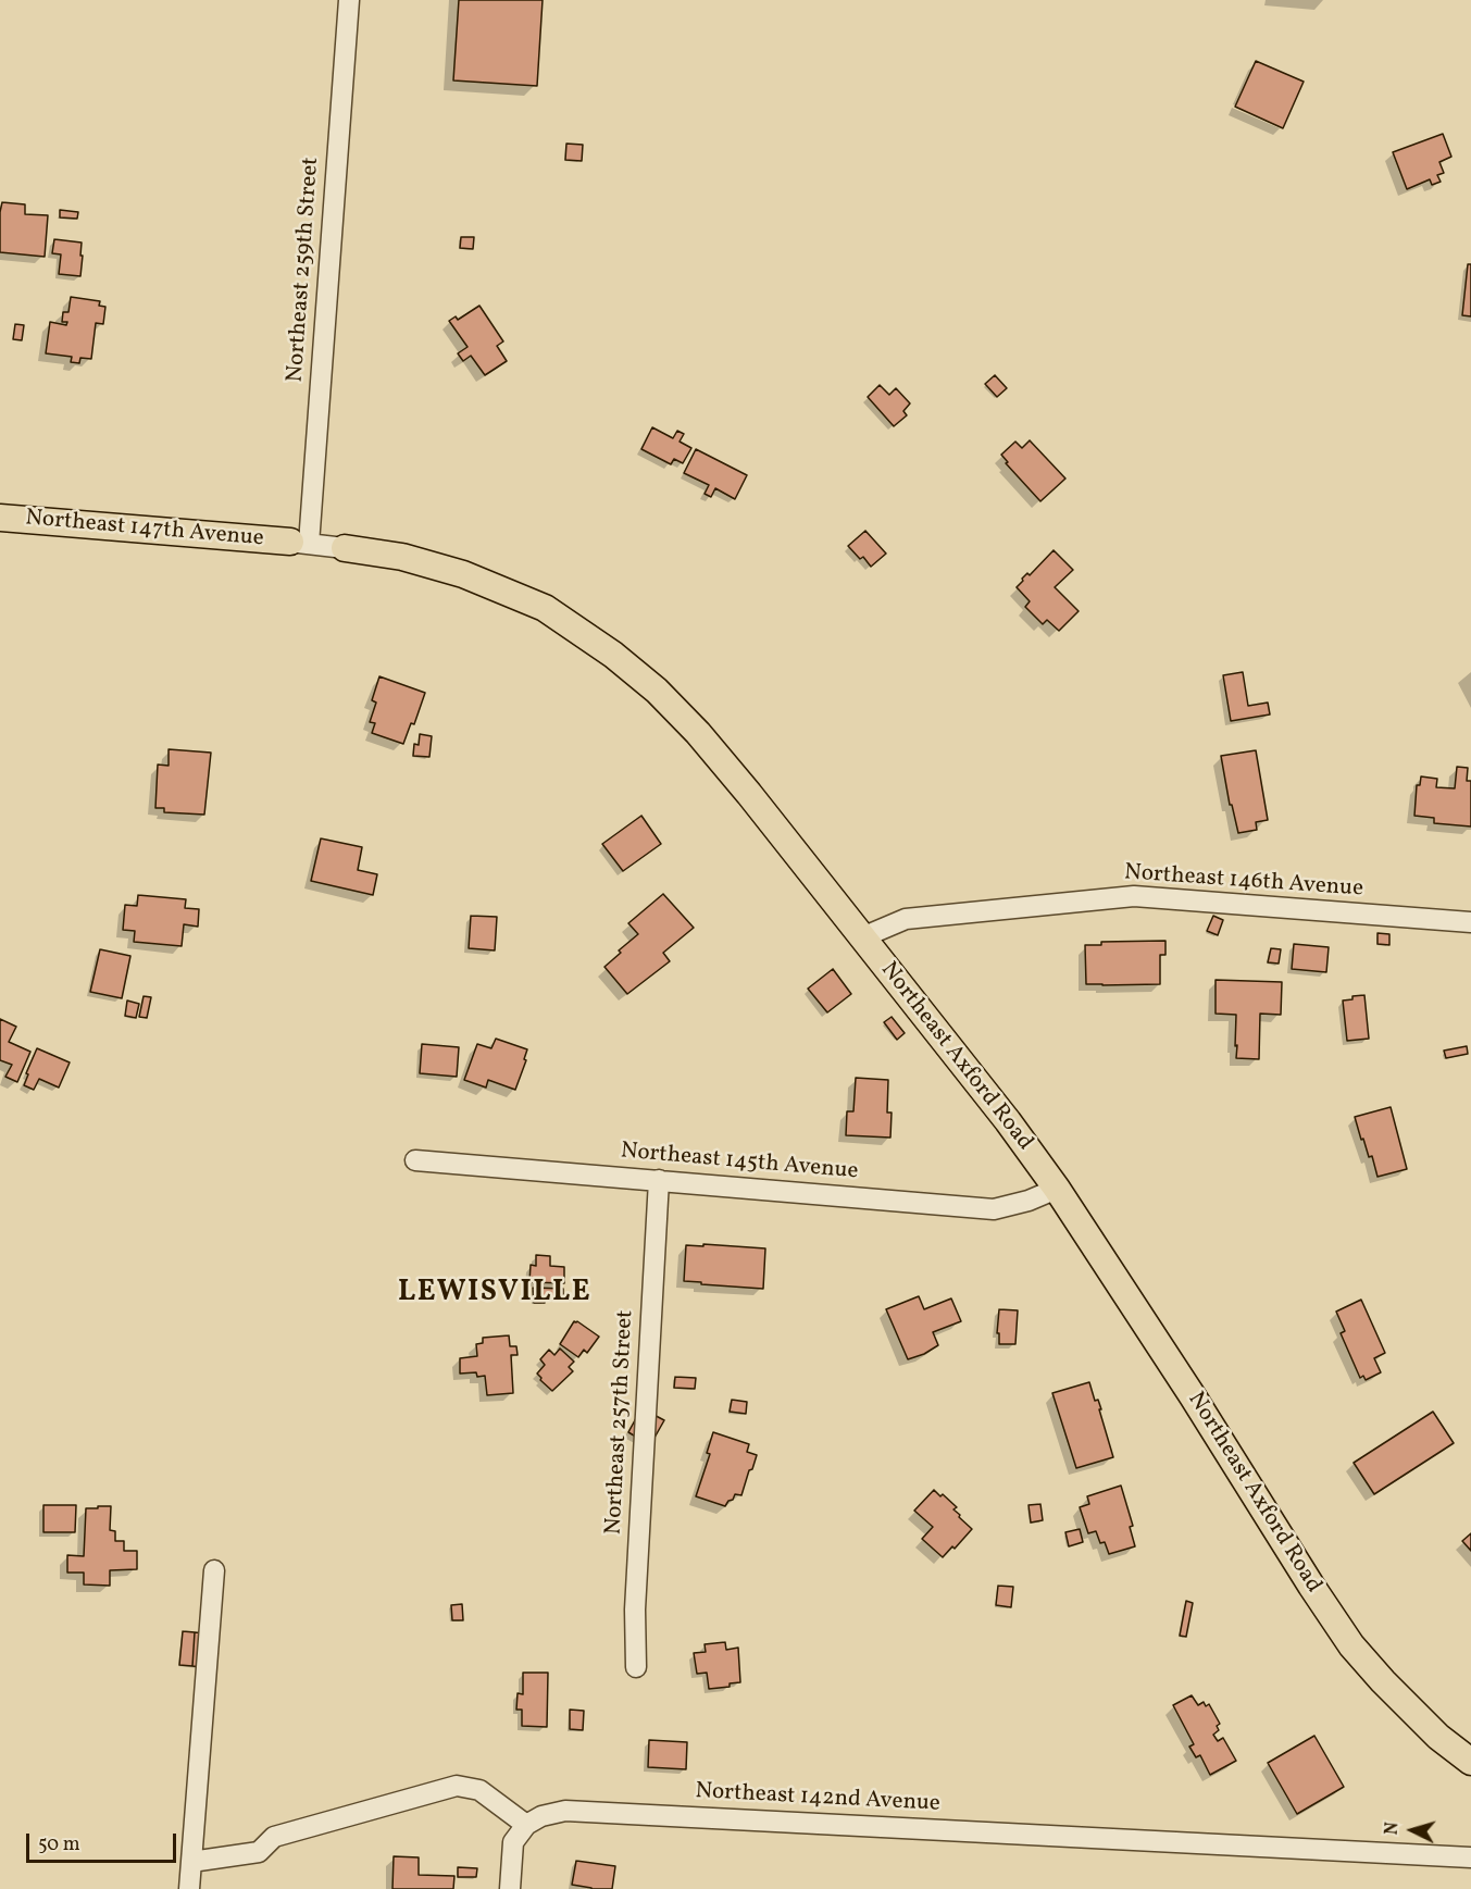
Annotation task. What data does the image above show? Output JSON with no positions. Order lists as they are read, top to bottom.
{
  "streets": {
    "main road": ["Northeast 147th Avenue", "Northeast Axford Road"],
    "street": [
      "Northeast 259th Street",
      "Northeast 146th Avenue",
      "Northeast 145th Avenue",
      "Northeast 257th Street",
      "Northeast 142nd Avenue"
    ]
  },
  "crossings": [
    ["Northeast 259th Street", "Northeast 147th Avenue"],
    ["Northeast 259th Street", "Northeast Axford Road"],
    ["Northeast 147th Avenue", "Northeast Axford Road"],
    ["Northeast 146th Avenue", "Northeast Axford Road"],
    ["Northeast Axford Road", "Northeast 145th Avenue"],
    ["Northeast 145th Avenue", "Northeast 257th Street"]
  ],
  "districts": ["LEWISVILLE"],
  "scale_bar": "50 m",
  "north": "left"
}
